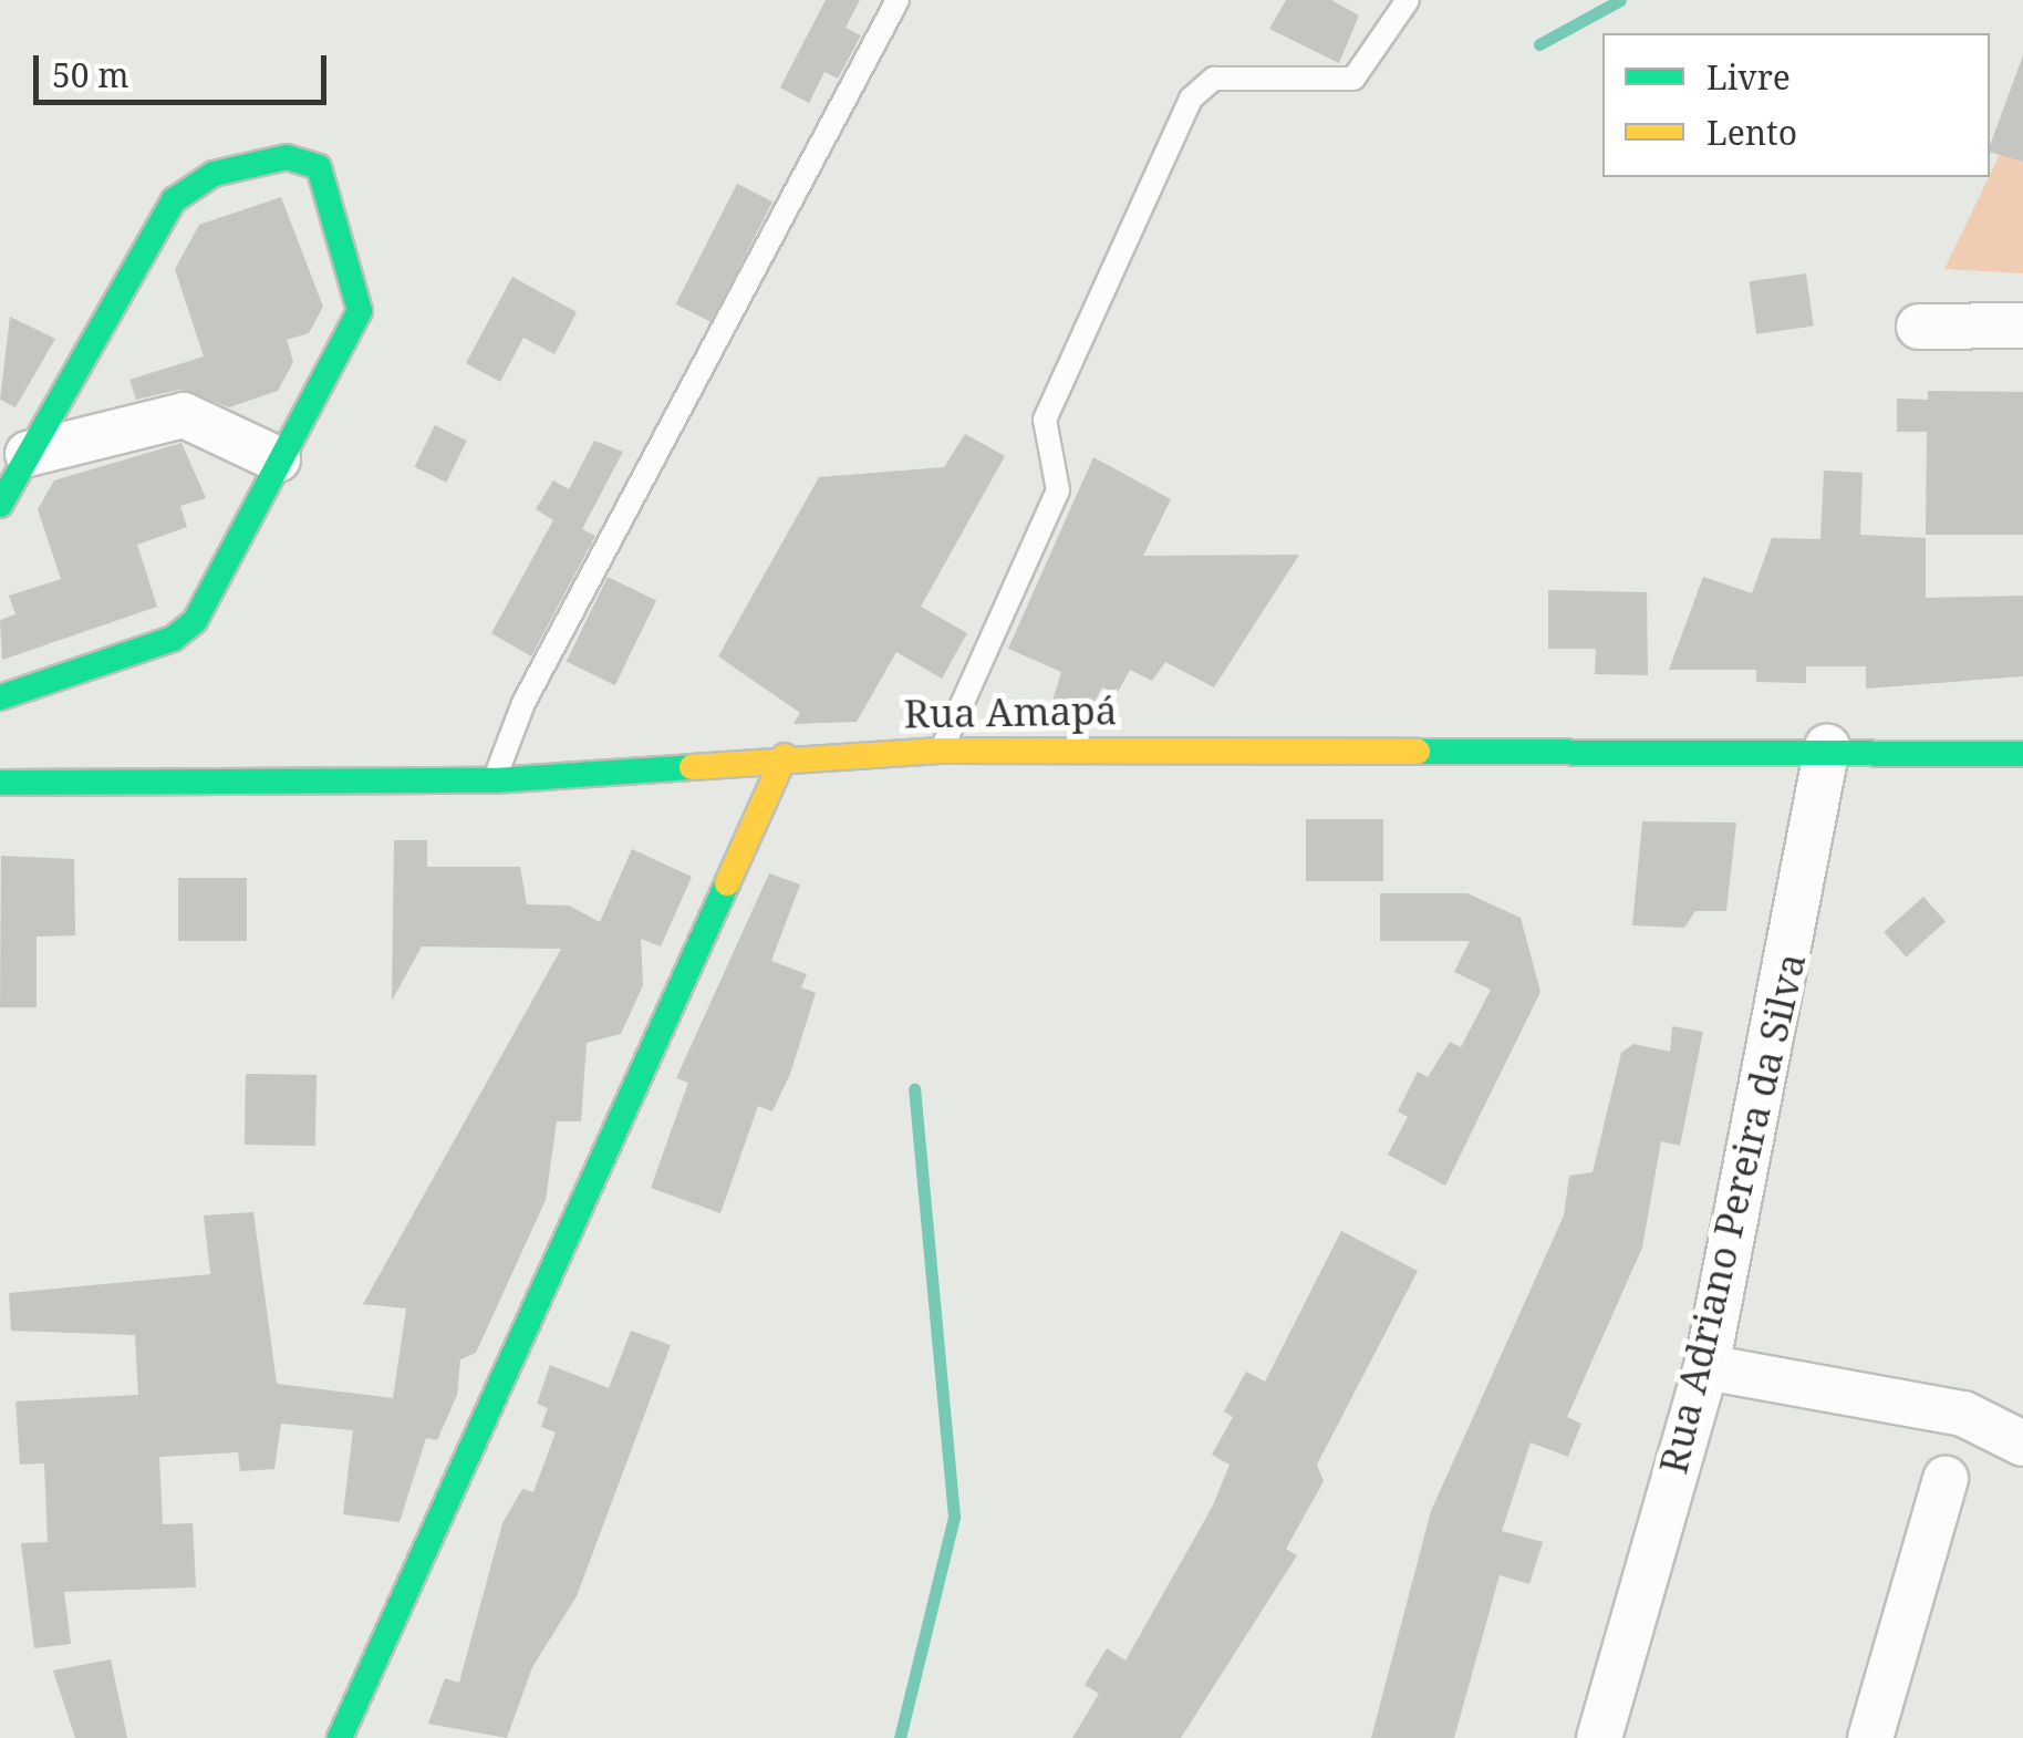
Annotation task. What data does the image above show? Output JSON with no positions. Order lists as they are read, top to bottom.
{
  "streets": {
    "street": ["Rua Amapá", "Rua Adriano Pereira da Silva"]
  },
  "crossings": [
    ["Rua Amapá", "Rua Adriano Pereira da Silva"]
  ],
  "legend": ["Livre", "Lento"],
  "scale_bar": "50 m"
}
